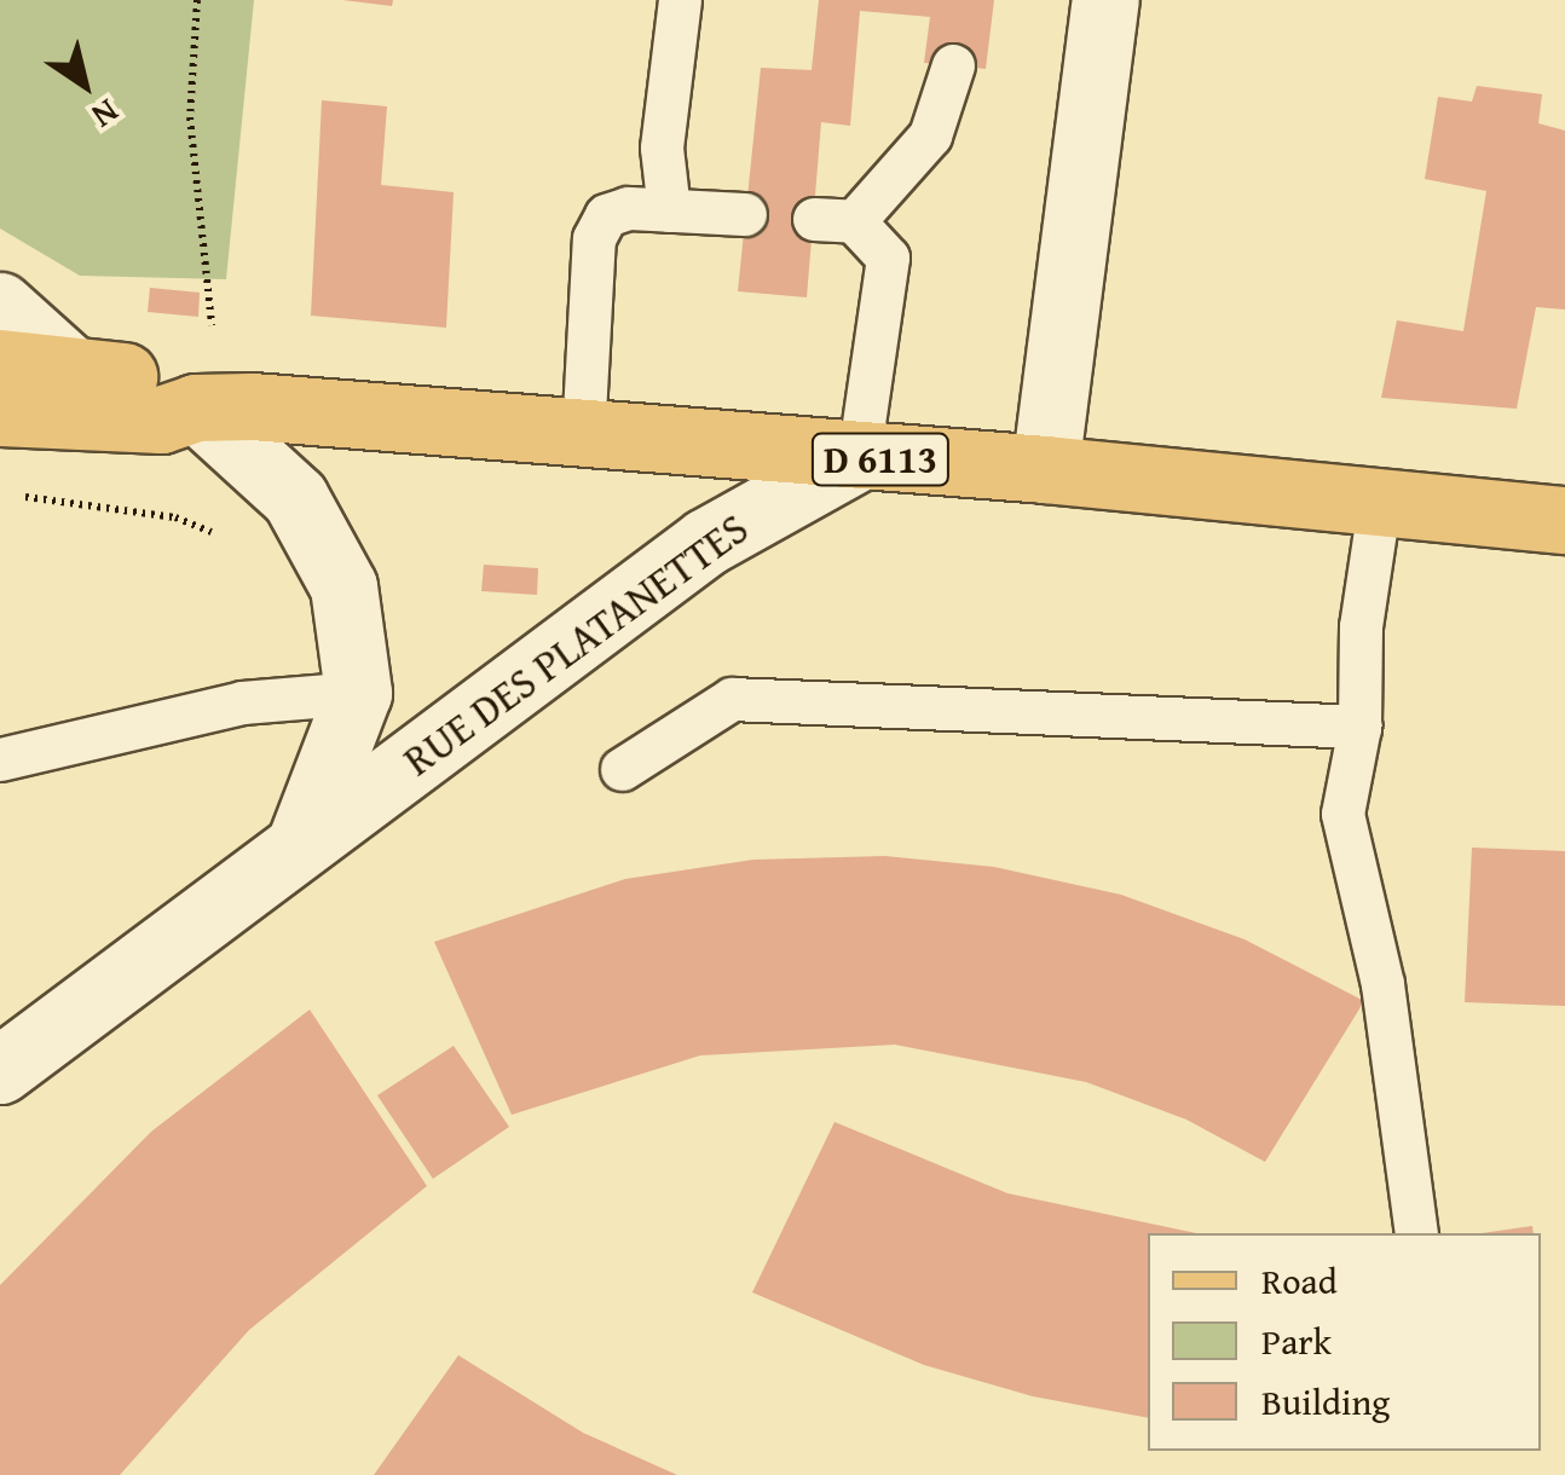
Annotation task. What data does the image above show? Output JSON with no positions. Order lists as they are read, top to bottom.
{
  "streets": {
    "main road": ["D 6113"],
    "street": ["RUE DES PLATANETTES"]
  },
  "crossings": [
    ["D 6113", "RUE DES PLATANETTES"]
  ],
  "legend": ["Road", "Park", "Building"],
  "north": "bottom right"
}
